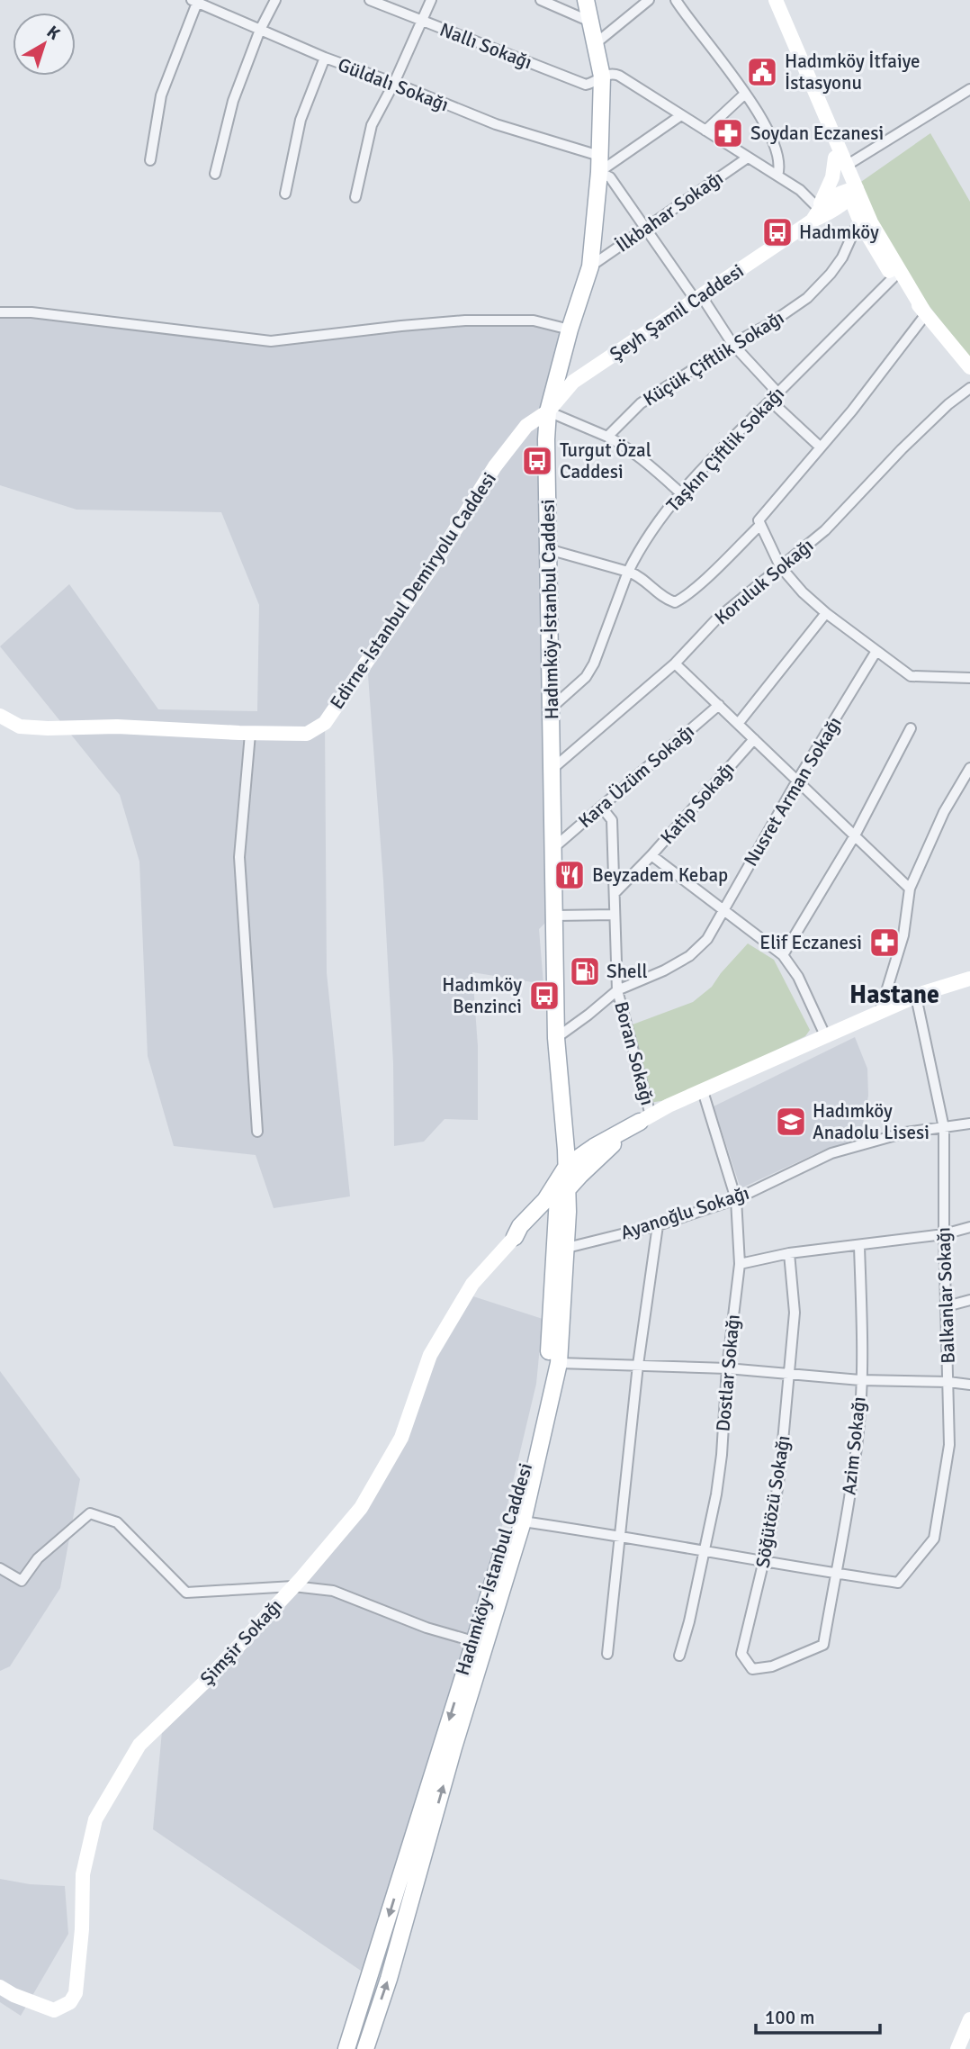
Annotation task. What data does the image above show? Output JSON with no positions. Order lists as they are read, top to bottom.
{
  "streets": {
    "main road": ["Hadımköy-İstanbul Caddesi"],
    "street": [
      "Nallı Sokağı",
      "Güldalı Sokağı",
      "İlkbahar Sokağı",
      "Şeyh Şamil Caddesi",
      "Küçük Çiftlik Sokağı",
      "Taşkın Çiftlik Sokağı",
      "Koruluk Sokağı",
      "Edirne-İstanbul Demiryolu Caddesi",
      "Kara Üzüm Sokağı",
      "Nusret Arman Sokağı",
      "Katip Sokağı",
      "Boran Sokağı",
      "Ayanoğlu Sokağı",
      "Balkanlar Sokağı",
      "Dostlar Sokağı",
      "Azim Sokağı",
      "Söğütözü Sokağı",
      "Şimşir Sokağı"
    ]
  },
  "crossings": [
    ["Nallı Sokağı", "Hadımköy-İstanbul Caddesi"],
    ["Güldalı Sokağı", "Hadımköy-İstanbul Caddesi"],
    ["İlkbahar Sokağı", "Hadımköy-İstanbul Caddesi"],
    ["Şeyh Şamil Caddesi", "Edirne-İstanbul Demiryolu Caddesi"],
    ["Şeyh Şamil Caddesi", "Hadımköy-İstanbul Caddesi"],
    ["Taşkın Çiftlik Sokağı", "Hadımköy-İstanbul Caddesi"],
    ["Koruluk Sokağı", "Hadımköy-İstanbul Caddesi"],
    ["Edirne-İstanbul Demiryolu Caddesi", "Hadımköy-İstanbul Caddesi"],
    ["Hadımköy-İstanbul Caddesi", "Kara Üzüm Sokağı"],
    ["Hadımköy-İstanbul Caddesi", "Nusret Arman Sokağı"],
    ["Hadımköy-İstanbul Caddesi", "Ayanoğlu Sokağı"],
    ["Kara Üzüm Sokağı", "Boran Sokağı"],
    ["Nusret Arman Sokağı", "Boran Sokağı"],
    ["Katip Sokağı", "Boran Sokağı"],
    ["Ayanoğlu Sokağı", "Balkanlar Sokağı"],
    ["Ayanoğlu Sokağı", "Dostlar Sokağı"],
    ["Balkanlar Sokağı", "Azim Sokağı"],
    ["Azim Sokağı", "Söğütözü Sokağı"]
  ],
  "districts": ["Hastane"],
  "places": {
    "public building": ["Hadımköy İtfaiye İstasyonu"],
    "pharmacy": ["Soydan Eczanesi", "Elif Eczanesi"],
    "bus stop": ["Hadımköy", "Turgut Özal Caddesi", "Hadımköy Benzinci"],
    "restaurant": ["Beyzadem Kebap"],
    "fuel station": ["Shell"],
    "school or university": ["Hadımköy Anadolu Lisesi"]
  },
  "scale_bar": "100 m",
  "north": "top right"
}
